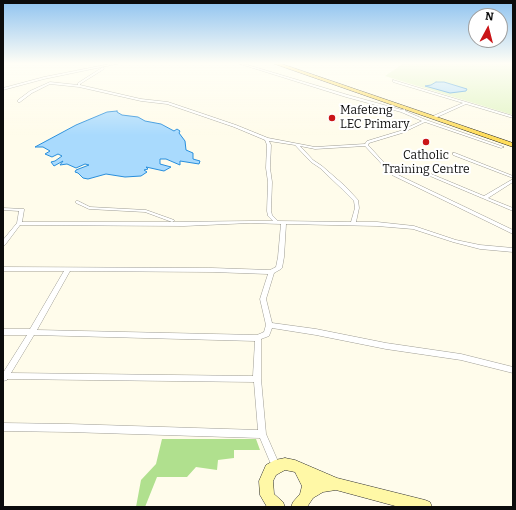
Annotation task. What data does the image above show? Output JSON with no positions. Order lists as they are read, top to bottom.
{
  "places": ["Mafeteng LEC Primary", "Catholic Training Centre"],
  "north": "top"
}
